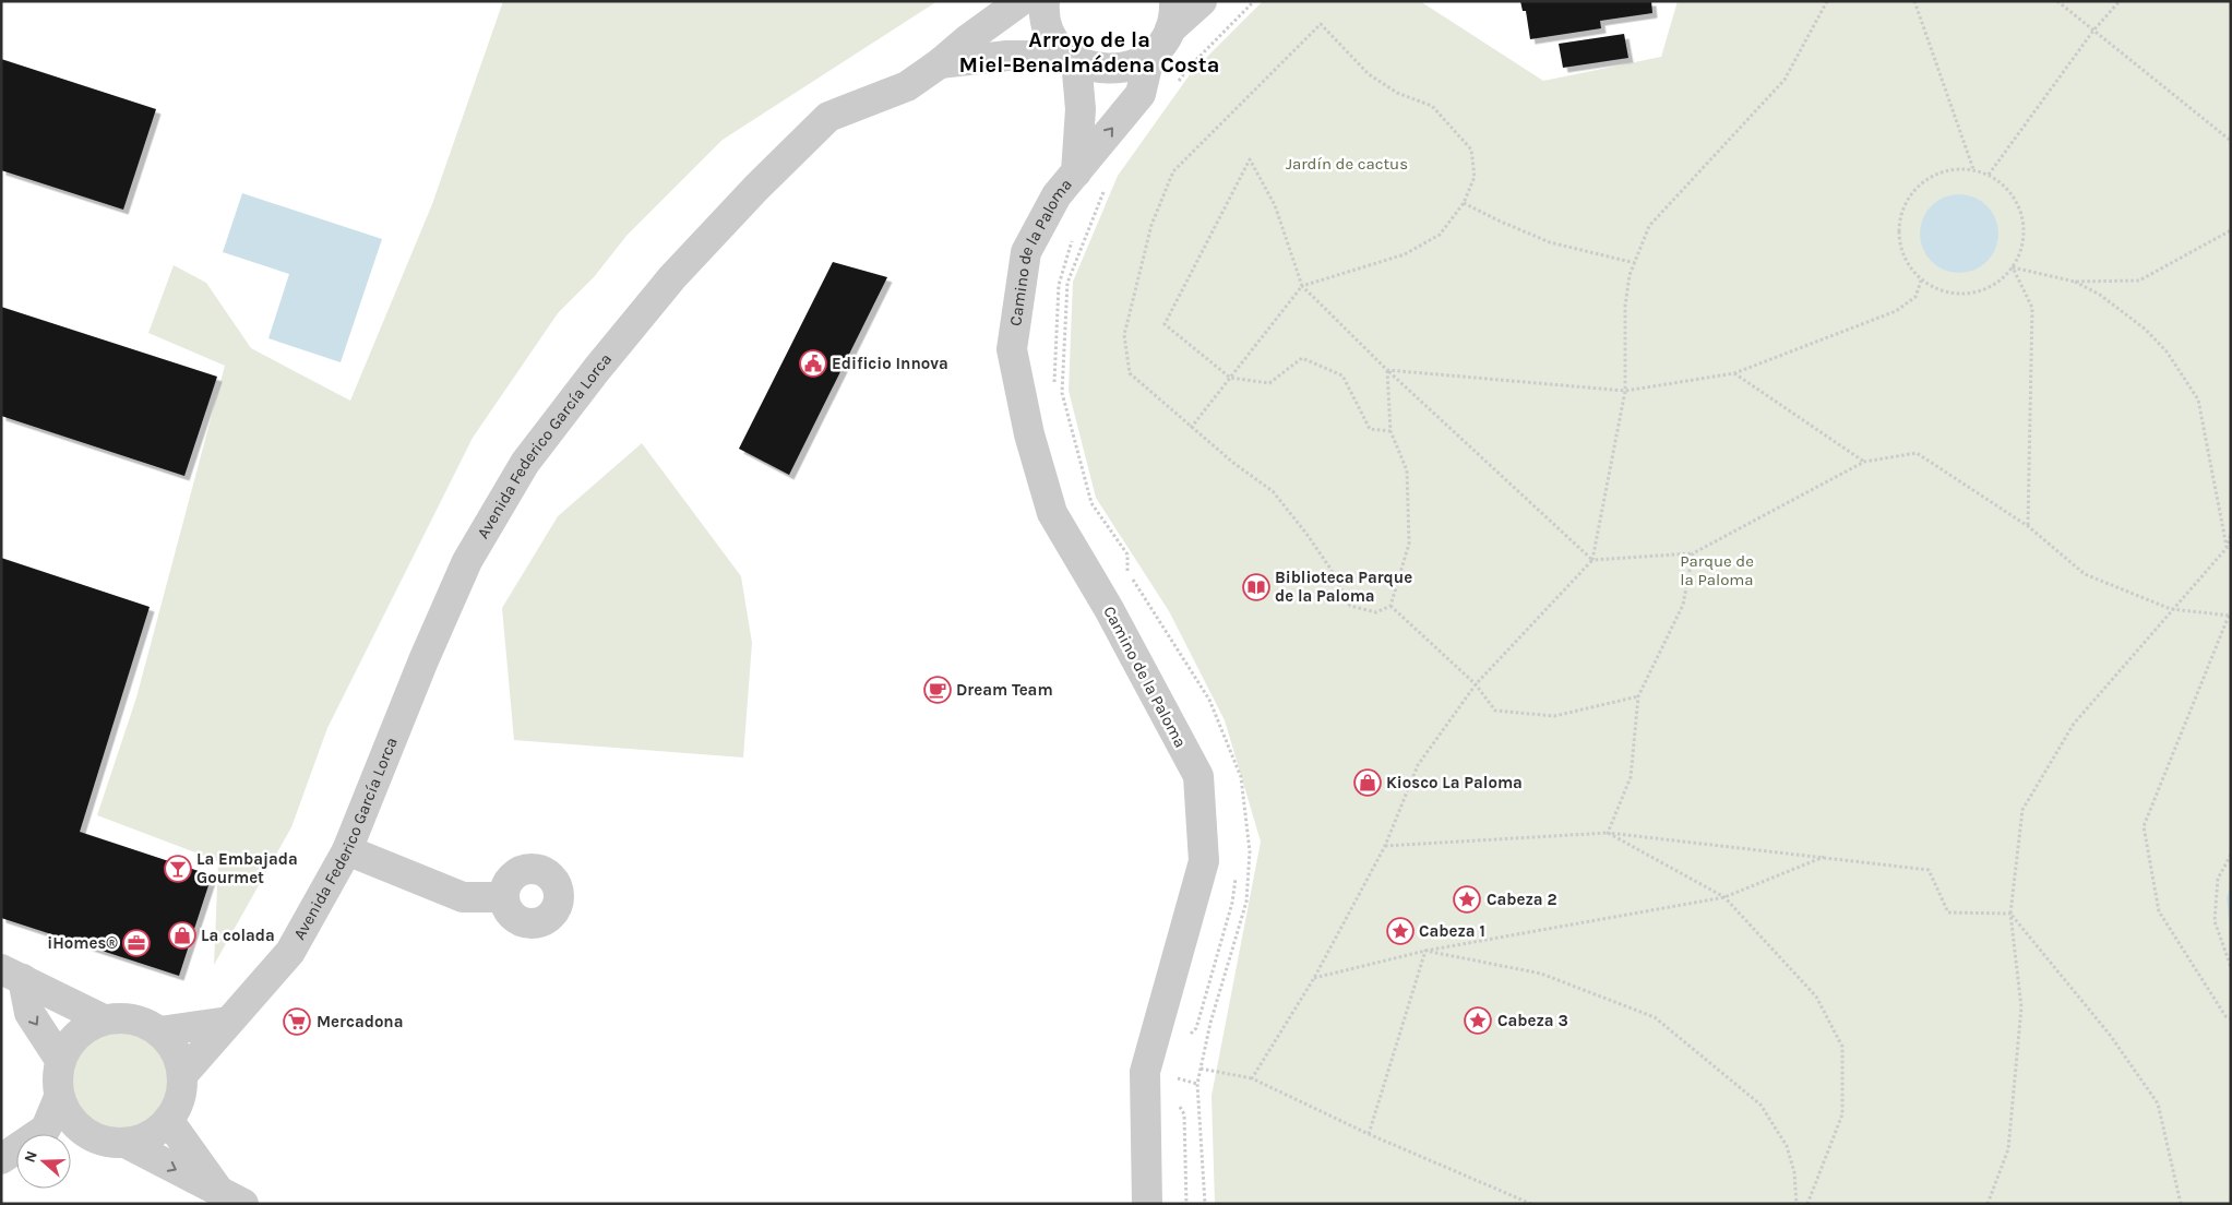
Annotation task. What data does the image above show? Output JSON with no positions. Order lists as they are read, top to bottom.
{
  "streets": {
    "street": ["Camino de la Paloma", "Avenida Federico García Lorca"]
  },
  "districts": ["Arroyo de la Miel-Benalmádena Costa"],
  "parks": ["Jardín de cactus", "Parque de la Paloma"],
  "places": {
    "public building": ["Edificio Innova"],
    "library": ["Biblioteca Parque de la Paloma"],
    "cafe": ["Dream Team"],
    "shop": ["Kiosco La Paloma", "La colada"],
    "bar": ["La Embajada Gourmet"],
    "place": ["Cabeza 2", "Cabeza 1", "Cabeza 3"],
    "office": ["iHomes®"],
    "supermarket": ["Mercadona"]
  },
  "north": "left"
}
